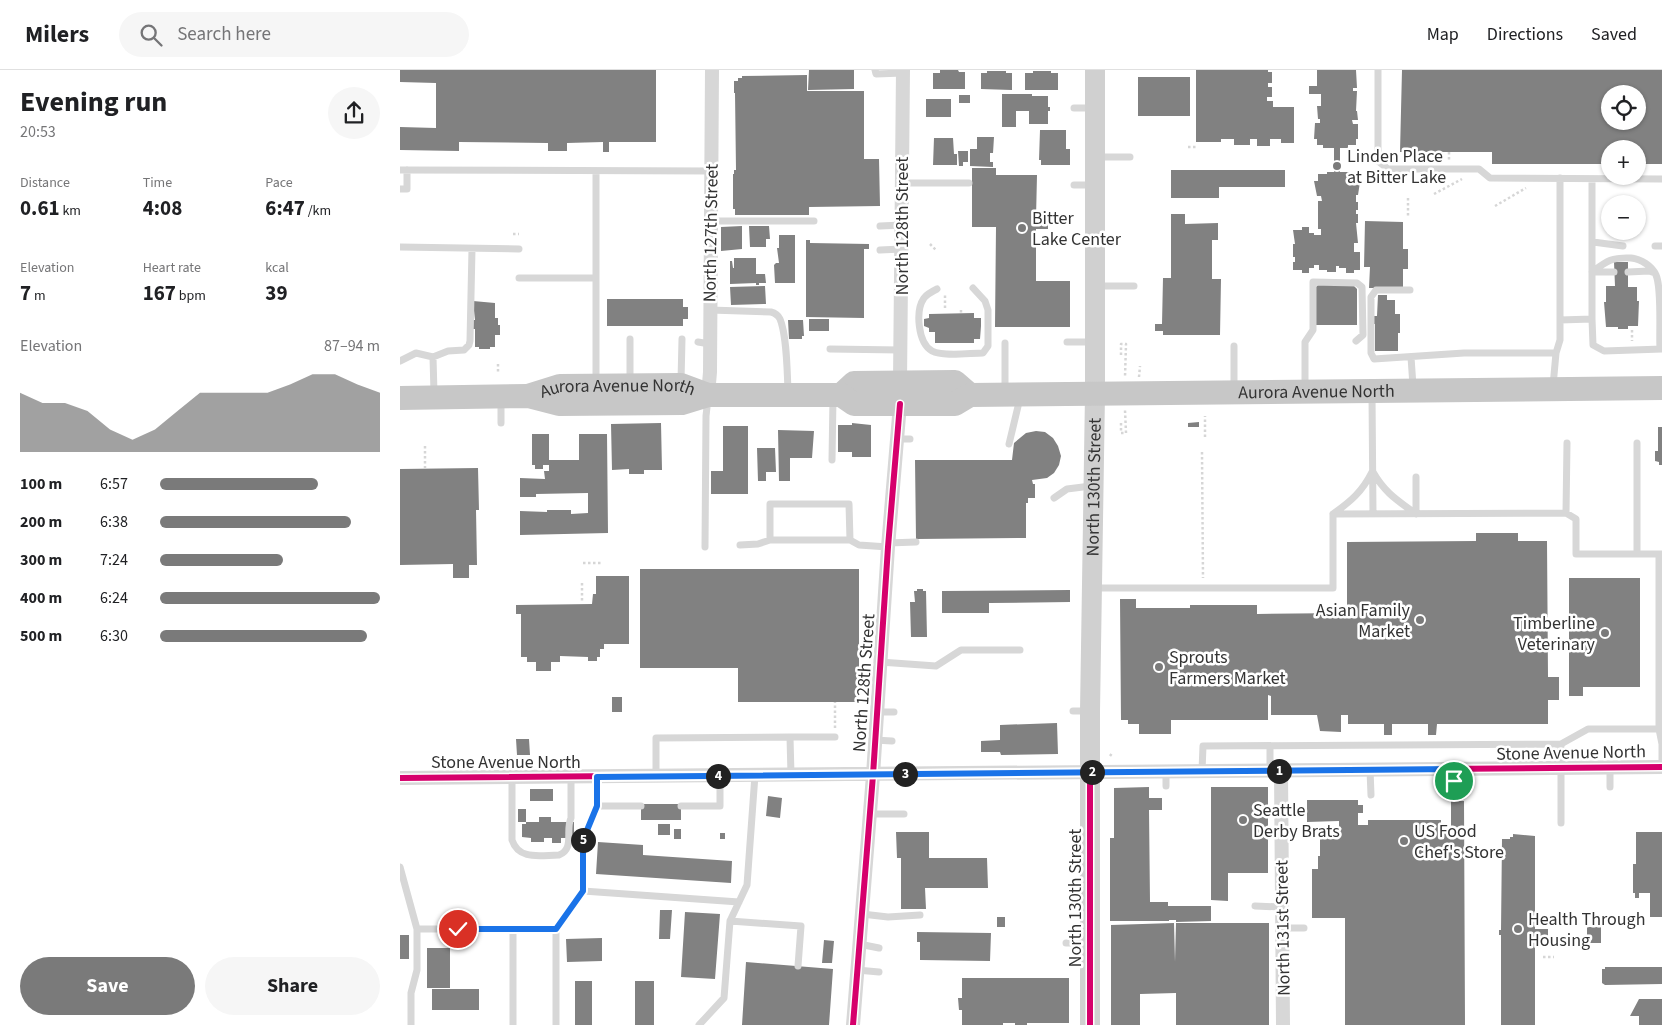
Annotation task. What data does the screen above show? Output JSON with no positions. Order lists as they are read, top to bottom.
{
  "streets": {
    "highway": ["Aurora Avenue North"],
    "main road": ["North 130th Street"],
    "street": [
      "North 128th Street",
      "North 127th Street",
      "Stone Avenue North",
      "North 131st Street"
    ]
  },
  "crossings": [
    ["North 128th Street", "Aurora Avenue North"],
    ["North 128th Street", "Stone Avenue North"],
    ["North 127th Street", "Aurora Avenue North"],
    ["Aurora Avenue North", "North 130th Street"],
    ["North 130th Street", "Stone Avenue North"],
    ["Stone Avenue North", "North 131st Street"]
  ],
  "places": [
    "Linden Place at Bitter Lake",
    "Bitter Lake Center",
    "Asian Family Market",
    "Timberline Veterinary",
    "Sprouts Farmers Market",
    "Seattle Derby Brats",
    "US Food Chef's Store",
    "Health Through Housing"
  ],
  "page": {
    "header": "Milers",
    "search": "Search here",
    "nav": ["Map", "Directions", "Saved"],
    "heading": ["Evening run", "20:53"],
    "map_buttons": ["+", "−"],
    "stats": [
      ["Distance", "0.61 km"],
      ["Time", "4:08"],
      ["Pace", "6:47 /km"],
      ["Elevation", "7 m"],
      ["Heart rate", "167 bpm"],
      ["kcal", "39"]
    ],
    "chart": ["Elevation", "87–94 m"],
    "list": [
      {
        "name": "100 m",
        "note": "6:57"
      },
      {
        "name": "200 m",
        "note": "6:38"
      },
      {
        "name": "300 m",
        "note": "7:24"
      },
      {
        "name": "400 m",
        "note": "6:24"
      },
      {
        "name": "500 m",
        "note": "6:30"
      }
    ],
    "pins": [
      "1",
      "2",
      "3",
      "4",
      "5"
    ],
    "buttons": ["Save", "Share"]
  }
}
